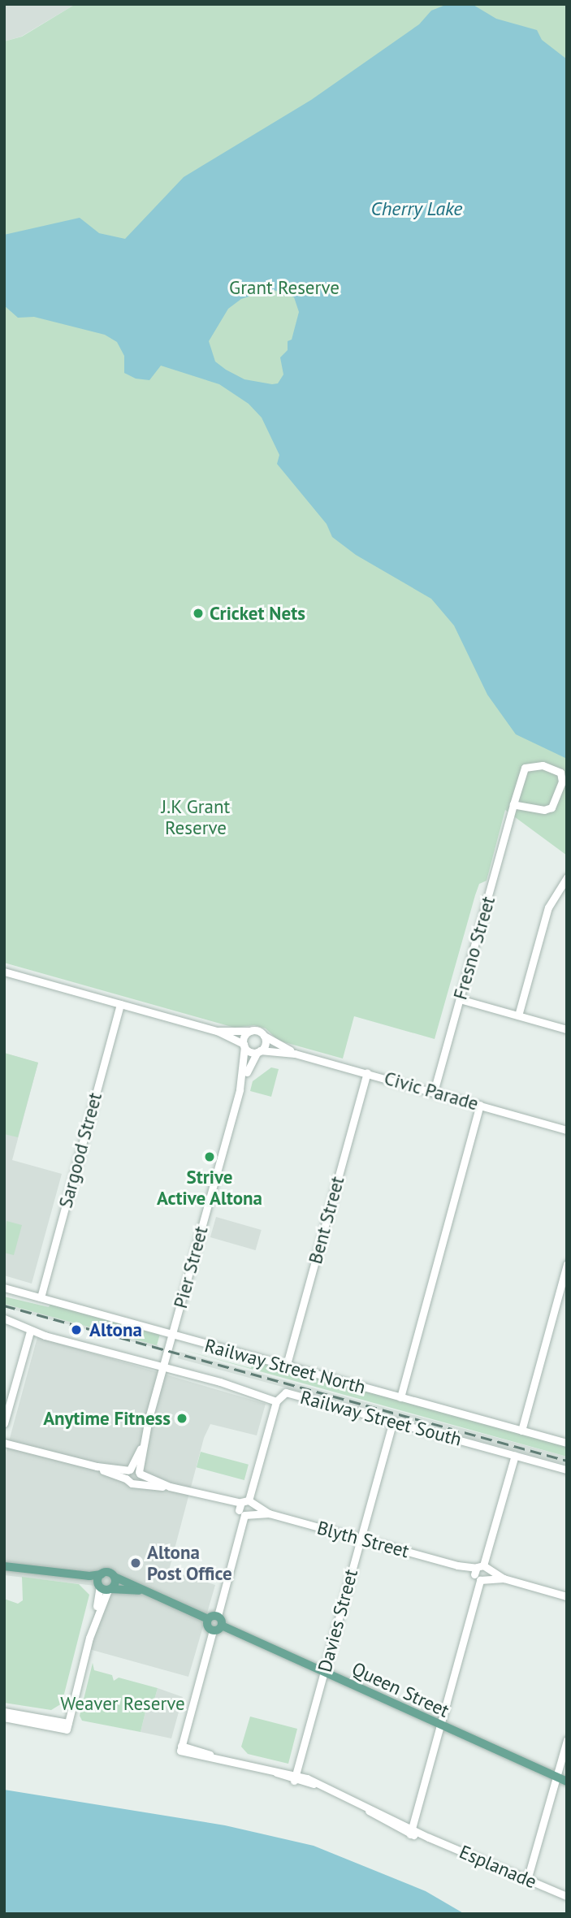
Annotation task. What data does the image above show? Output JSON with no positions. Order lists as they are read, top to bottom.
{
  "streets": {
    "main road": ["Queen Street"],
    "street": [
      "Fresno Street",
      "Civic Parade",
      "Sargood Street",
      "Bent Street",
      "Pier Street",
      "Railway Street North",
      "Railway Street South",
      "Blyth Street",
      "Davies Street",
      "Esplanade"
    ]
  },
  "crossings": [
    ["Fresno Street", "Civic Parade"],
    ["Civic Parade", "Bent Street"],
    ["Civic Parade", "Pier Street"],
    ["Sargood Street", "Railway Street North"],
    ["Bent Street", "Railway Street North"],
    ["Pier Street", "Railway Street North"],
    ["Pier Street", "Railway Street South"],
    ["Pier Street", "Blyth Street"],
    ["Railway Street South", "Davies Street"],
    ["Blyth Street", "Davies Street"],
    ["Davies Street", "Queen Street"],
    ["Davies Street", "Esplanade"]
  ],
  "water": ["Cherry Lake"],
  "parks": ["Grant Reserve", "J.K Grant Reserve", "Weaver Reserve"],
  "places": [
    "Cricket Nets",
    "Strive Active Altona",
    "Altona",
    "Anytime Fitness",
    "Altona Post Office"
  ]
}
